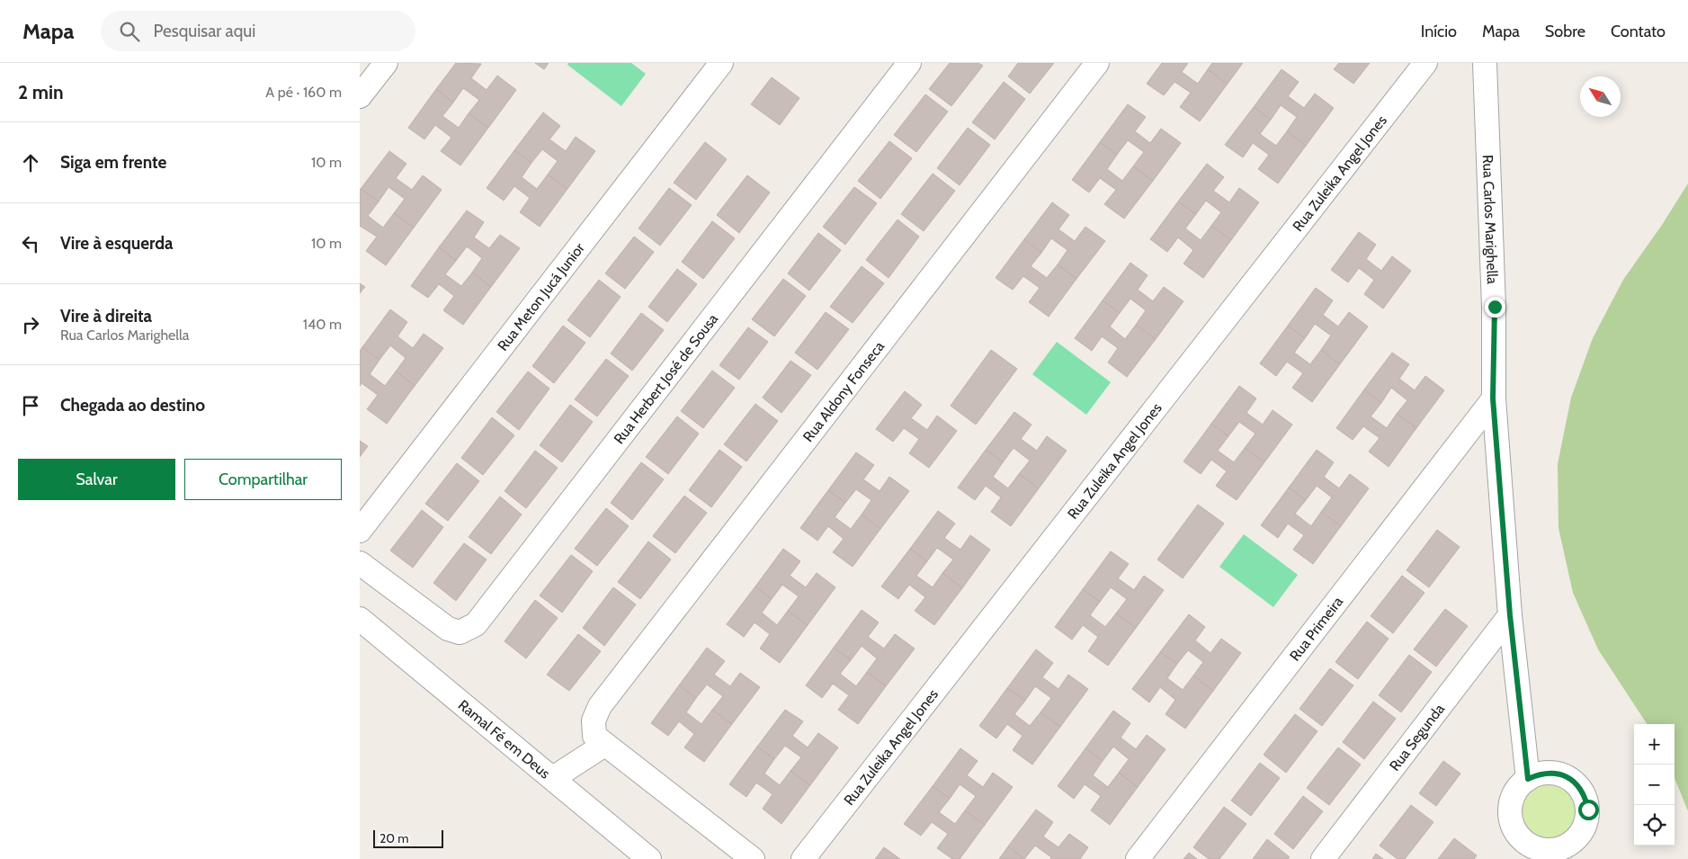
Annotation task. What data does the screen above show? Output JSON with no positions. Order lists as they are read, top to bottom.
{
  "streets": {
    "street": [
      "Rua Zuleika Angel Jones",
      "Rua Carlos Marighella",
      "Rua Meton Jucá Junior",
      "Rua Herbert José de Sousa",
      "Rua Aldony Fonseca",
      "Rua Primeira",
      "Rua Segunda",
      "Ramal Fé em Deus"
    ]
  },
  "crossings": [
    ["Rua Carlos Marighella", "Rua Primeira"],
    ["Rua Carlos Marighella", "Rua Segunda"]
  ],
  "scale_bar": "20 m",
  "north": "top left",
  "page": {
    "header": "Mapa",
    "search": "Pesquisar aqui",
    "nav": [
      "Início",
      "Mapa",
      "Sobre",
      "Contato"
    ],
    "heading": ["2 min", "A pé · 160 m"],
    "list": [
      ["Siga em frente", "10 m"],
      ["Vire à esquerda", "10 m"],
      ["Vire à direita", "Rua Carlos Marighella", "140 m"],
      "Chegada ao destino"
    ],
    "buttons": ["Salvar", "Compartilhar"],
    "map_buttons": ["+", "−"],
    "scale": "20 m"
  }
}
